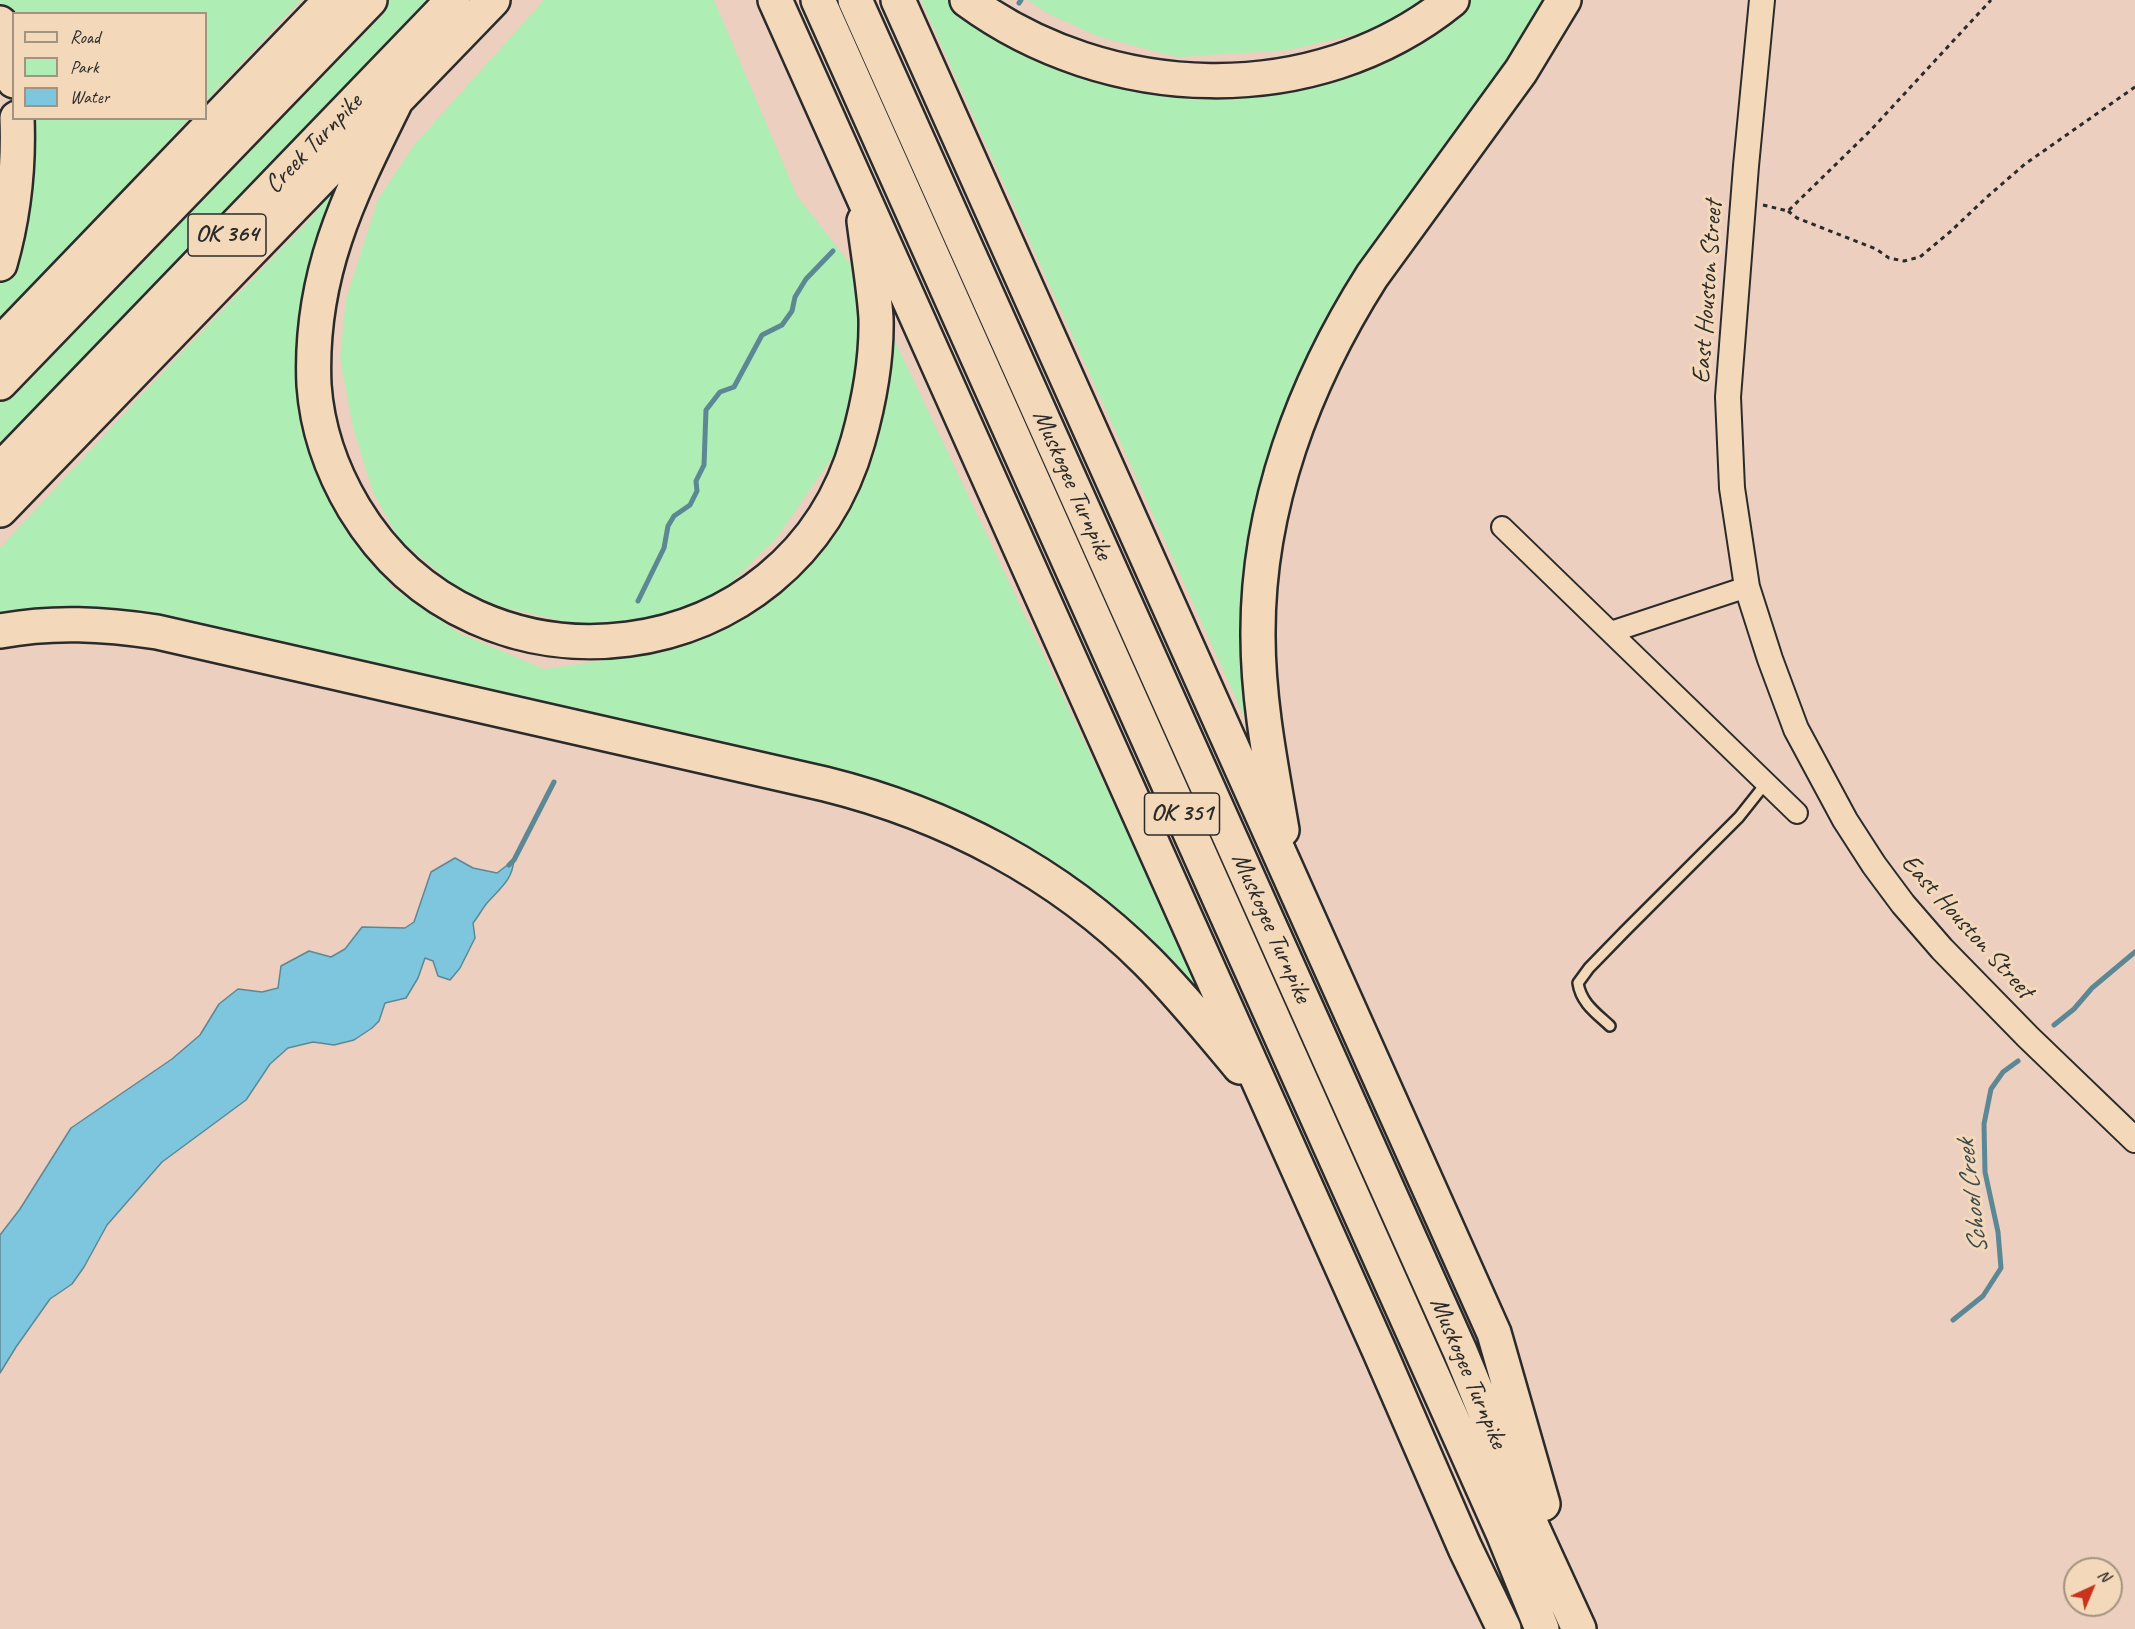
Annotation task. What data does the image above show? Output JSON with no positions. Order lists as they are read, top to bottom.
{
  "streets": {
    "highway": [
      "Creek Turnpike",
      "OK 364",
      "Muskogee Turnpike",
      "OK 351"
    ],
    "street": ["East Houston Street"]
  },
  "water": ["School Creek"],
  "legend": ["Road", "Park", "Water"],
  "north": "top right"
}
